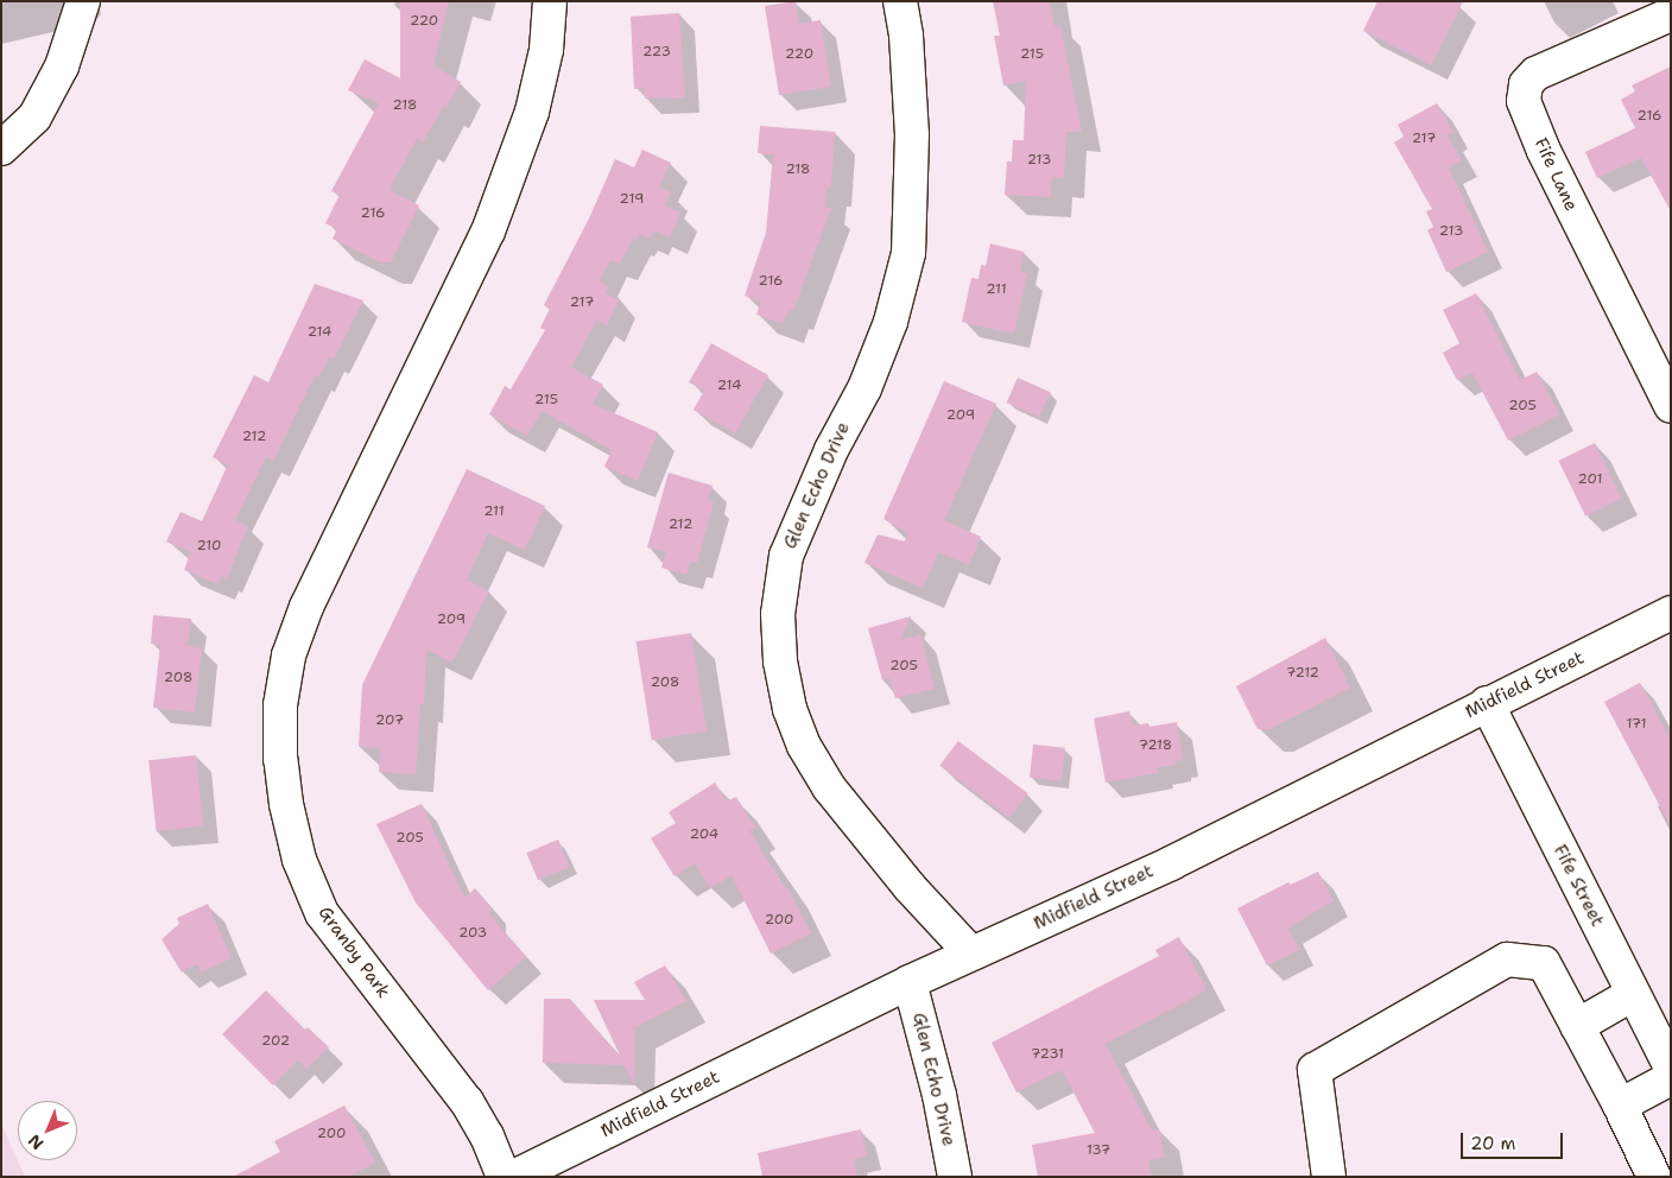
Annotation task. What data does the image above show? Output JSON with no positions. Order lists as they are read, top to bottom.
{
  "streets": {
    "street": [
      "Fife Lane",
      "Glen Echo Drive",
      "Midfield Street",
      "Fife Street",
      "Granby Park"
    ]
  },
  "crossings": [
    ["Glen Echo Drive", "Midfield Street"],
    ["Midfield Street", "Fife Street"]
  ],
  "house_numbers": [
    "220",
    "223",
    "220",
    "215",
    "218",
    "216",
    "217",
    "213",
    "218",
    "219",
    "216",
    "213",
    "216",
    "211",
    "217",
    "214",
    "214",
    "215",
    "205",
    "209",
    "212",
    "201",
    "211",
    "212",
    "210",
    "209",
    "205",
    "7212",
    "208",
    "208",
    "207",
    "171",
    "7218",
    "204",
    "205",
    "200",
    "203",
    "202",
    "7231",
    "200",
    "137"
  ],
  "scale_bar": "20 m",
  "north": "bottom left"
}
